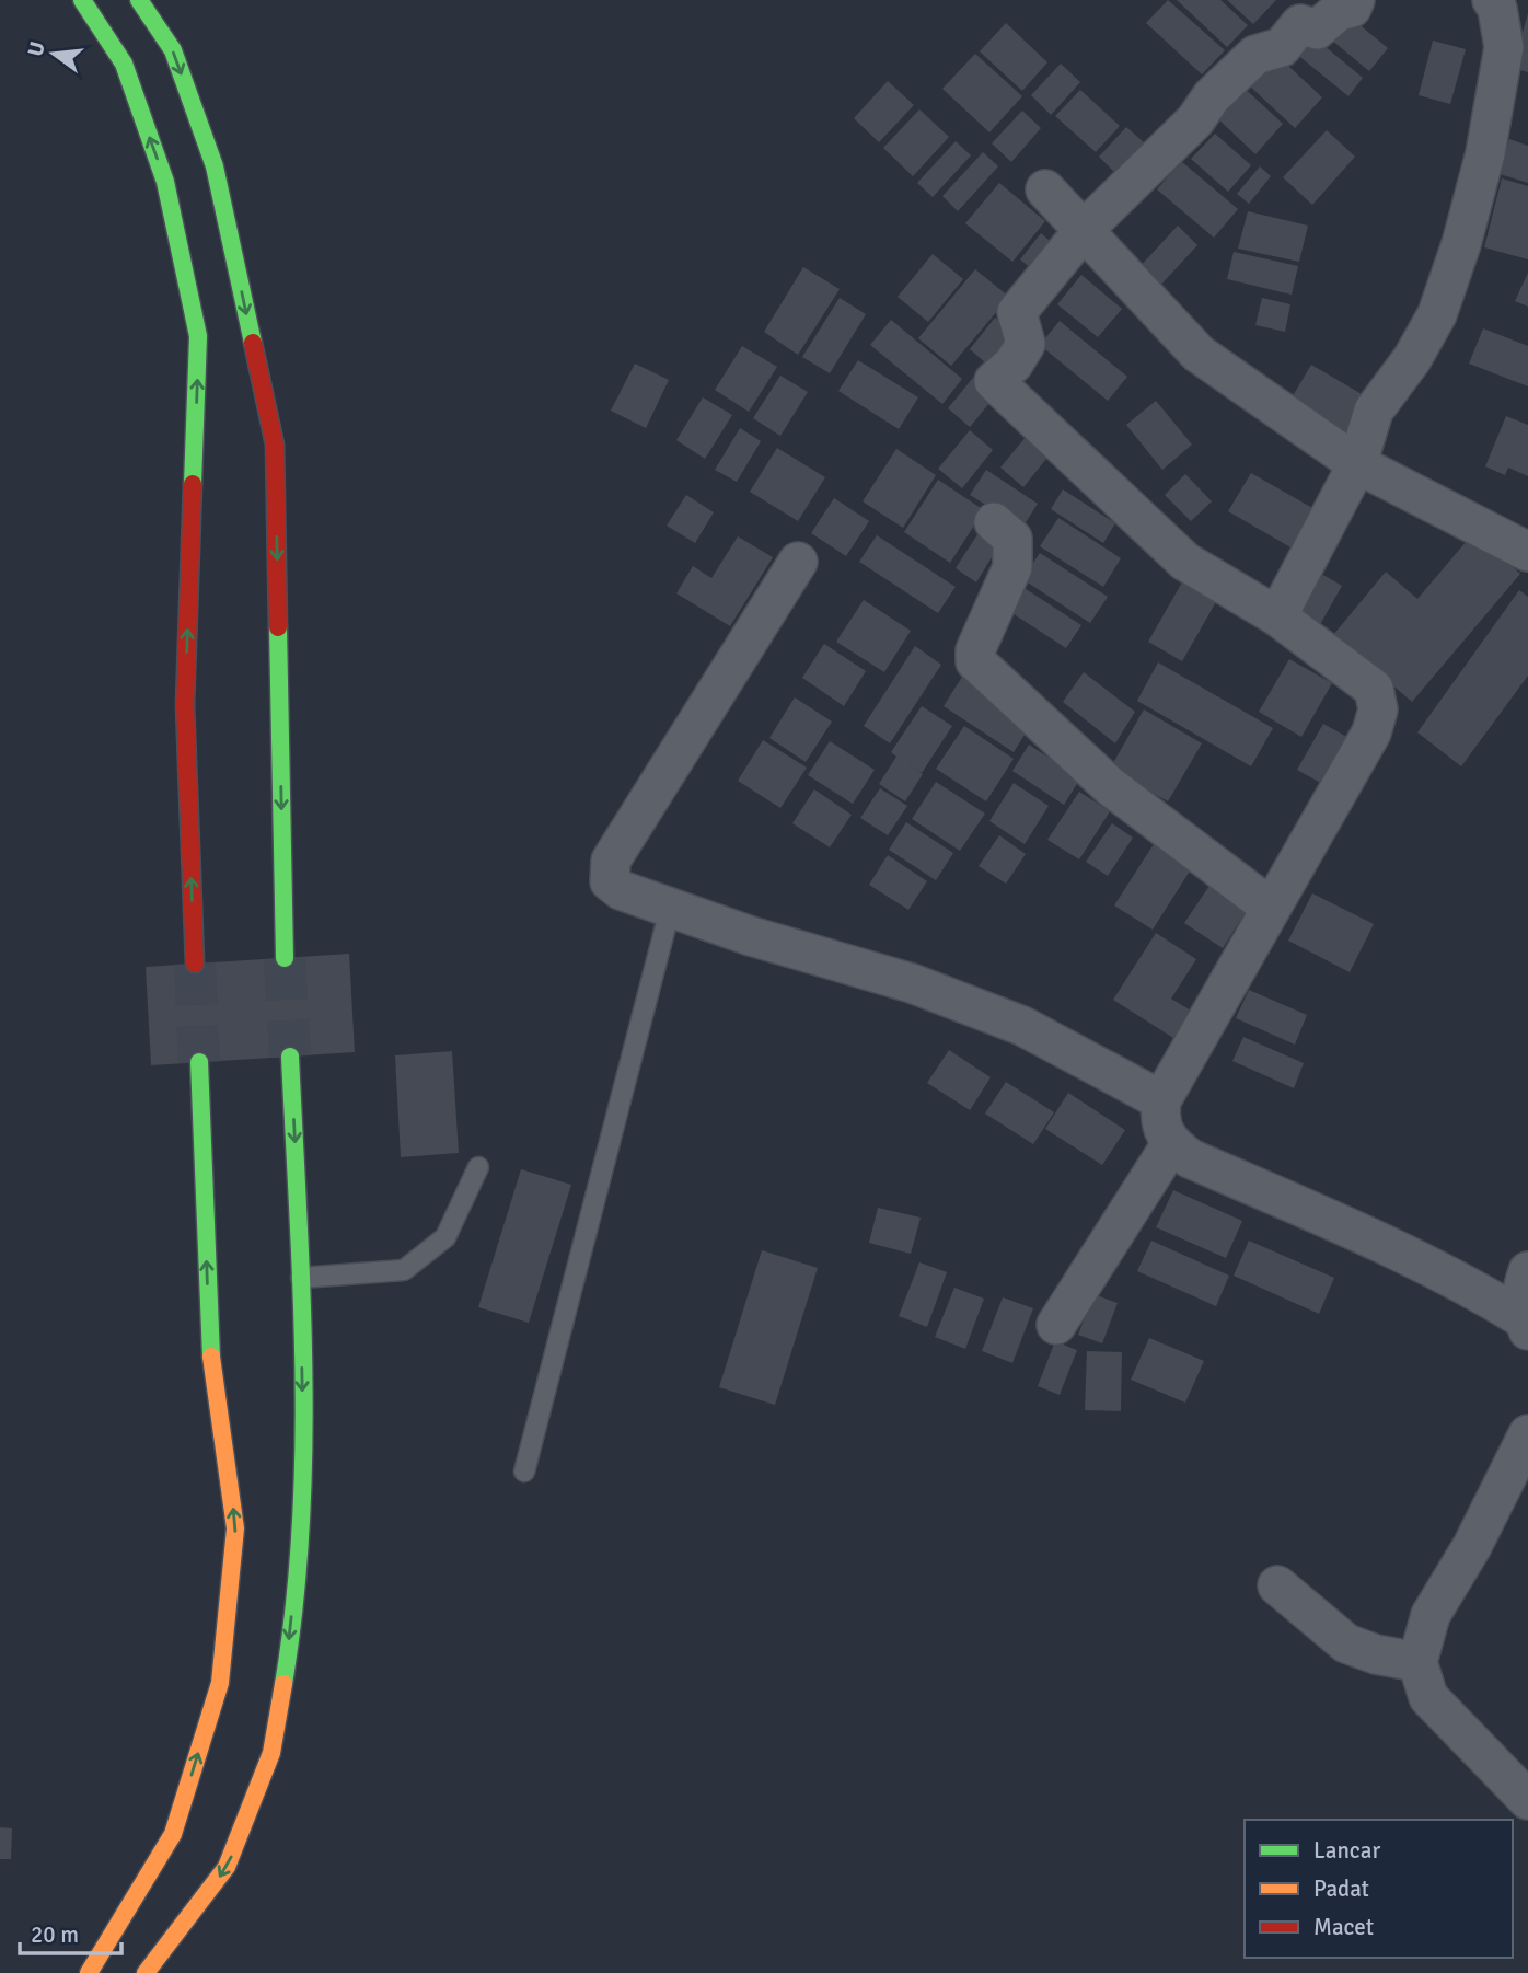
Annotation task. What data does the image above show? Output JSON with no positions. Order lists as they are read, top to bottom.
{
  "legend": ["Lancar", "Padat", "Macet"],
  "scale_bar": "20 m",
  "north": "left"
}
